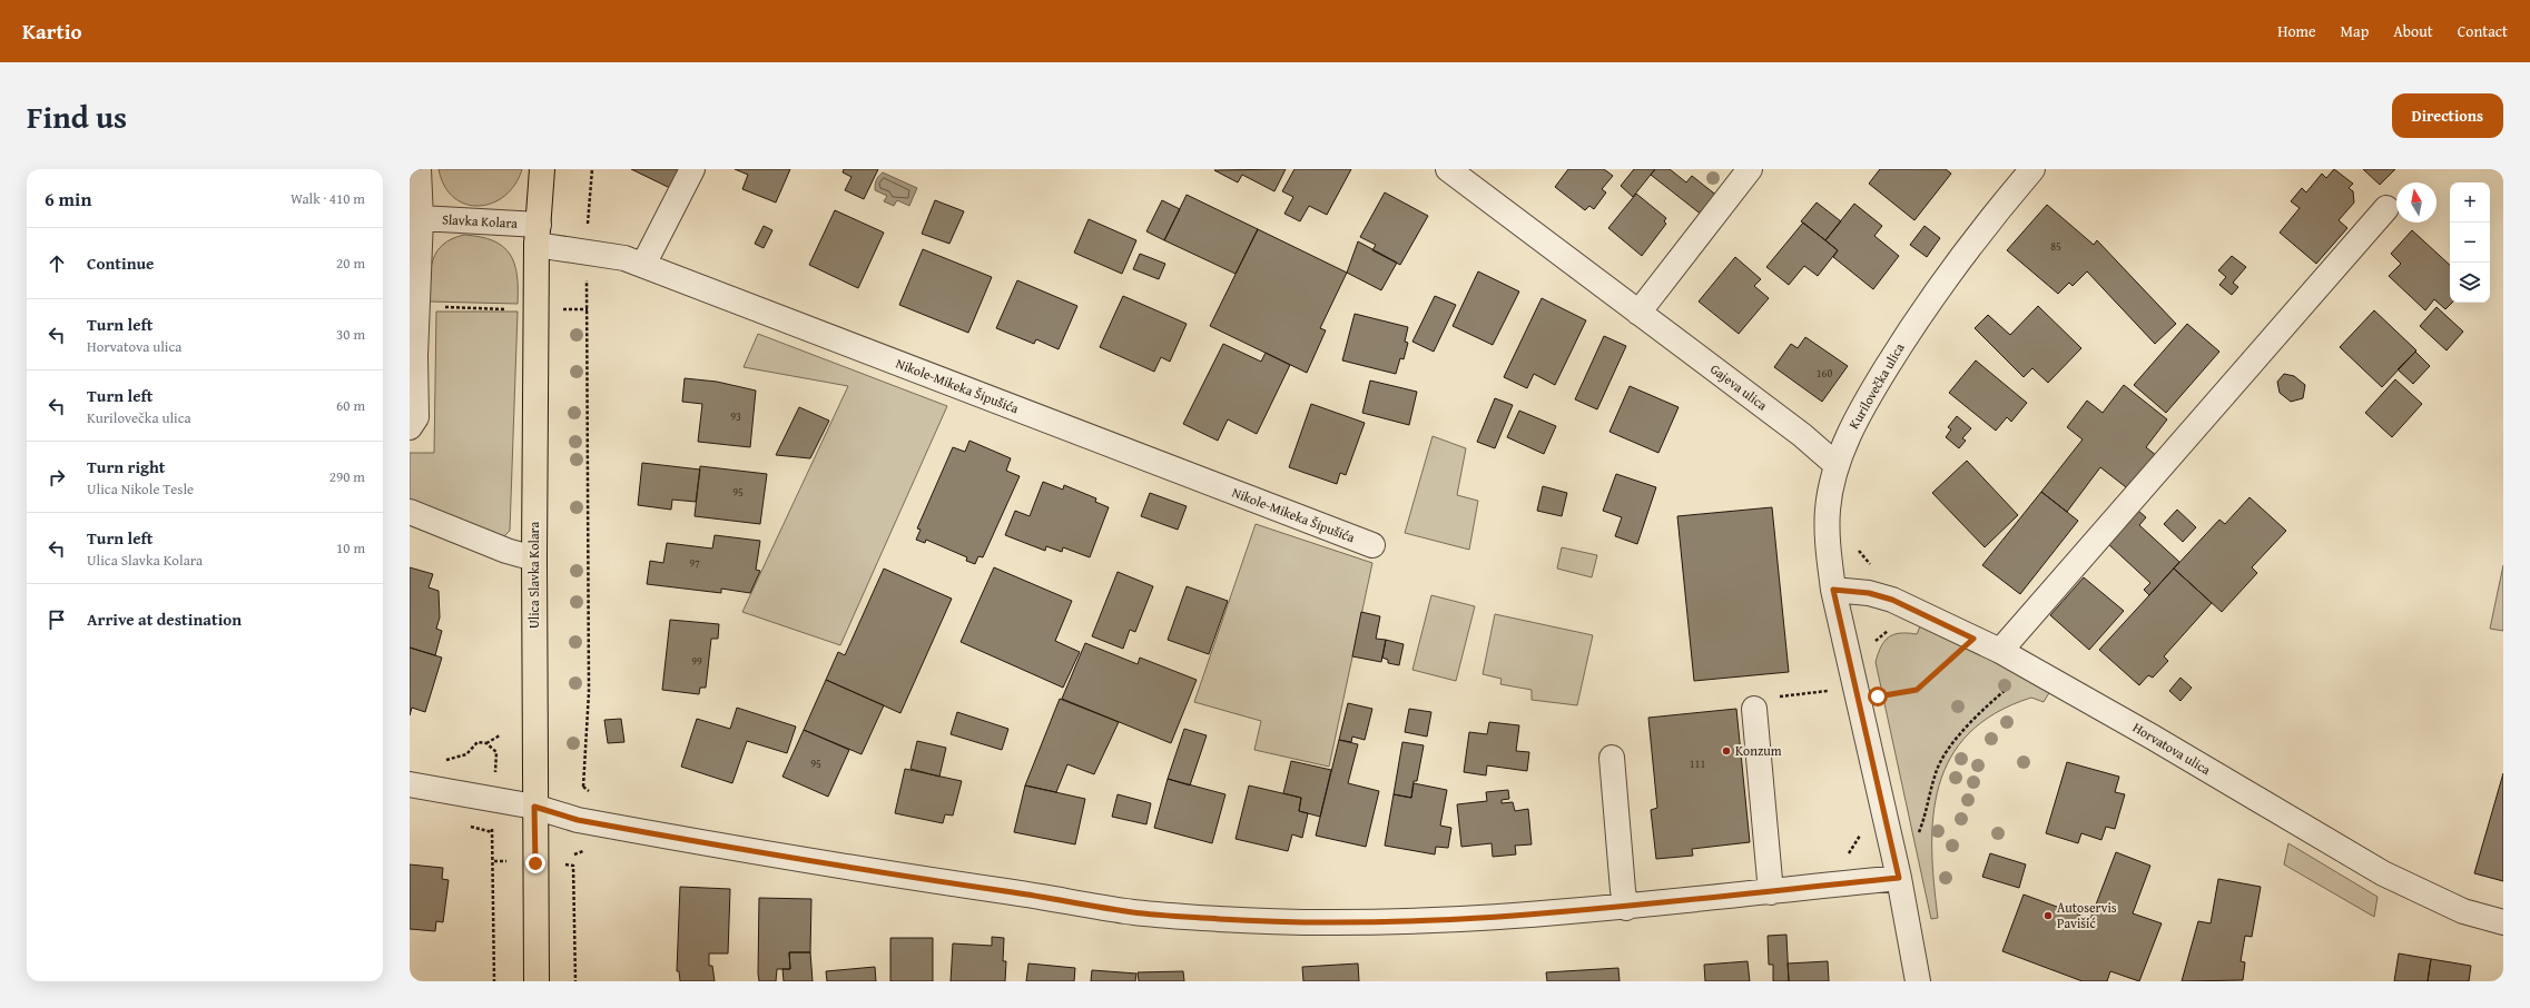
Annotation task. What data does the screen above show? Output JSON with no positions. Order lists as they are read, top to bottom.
{
  "streets": {
    "main road": ["Ulica Slavka Kolara"],
    "street": [
      "Slavka Kolara",
      "Nikole-Mikeka Šipušića",
      "Kurilovečka ulica",
      "Gajeva ulica",
      "Horvatova ulica"
    ]
  },
  "crossings": [
    ["Slavka Kolara", "Nikole-Mikeka Šipušića"],
    ["Slavka Kolara", "Ulica Slavka Kolara"],
    ["Nikole-Mikeka Šipušića", "Ulica Slavka Kolara"],
    ["Kurilovečka ulica", "Gajeva ulica"],
    ["Kurilovečka ulica", "Horvatova ulica"]
  ],
  "places": ["Konzum", "Autoservis Pavišić"],
  "house_numbers": [
    "85",
    "160",
    "93",
    "95",
    "97",
    "99",
    "95",
    "111"
  ],
  "north": "top",
  "page": {
    "header": "Kartio",
    "nav": [
      "Home",
      "Map",
      "About",
      "Contact"
    ],
    "title": "Find us",
    "buttons": "Directions",
    "heading": ["6 min", "Walk · 410 m"],
    "map_buttons": ["+", "−"],
    "list": [
      ["Continue", "20 m"],
      ["Turn left", "Horvatova ulica", "30 m"],
      ["Turn left", "Kurilovečka ulica", "60 m"],
      ["Turn right", "Ulica Nikole Tesle", "290 m"],
      ["Turn left", "Ulica Slavka Kolara", "10 m"],
      "Arrive at destination"
    ]
  }
}
